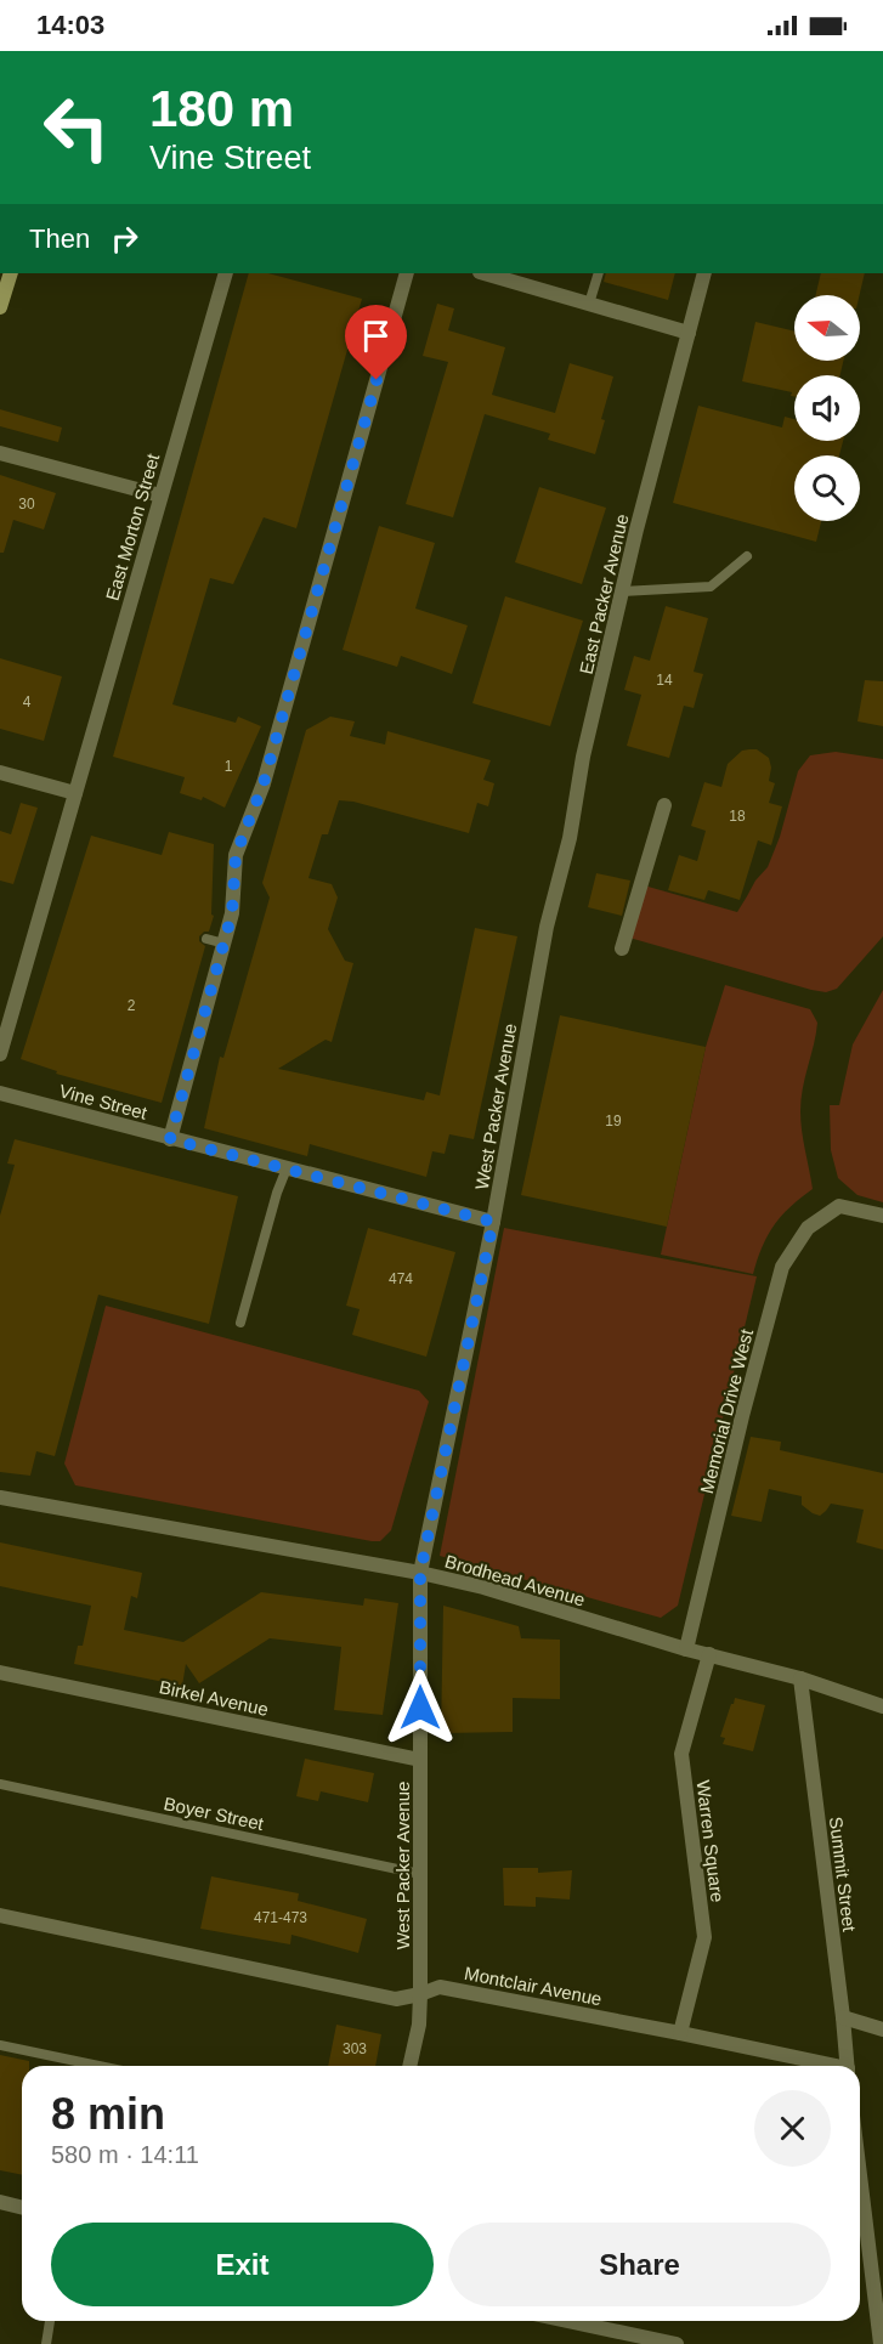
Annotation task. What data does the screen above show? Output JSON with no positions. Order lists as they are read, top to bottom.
{
  "streets": {
    "street": [
      "East Morton Street",
      "East Packer Avenue",
      "Vine Street",
      "West Packer Avenue",
      "Memorial Drive West",
      "Brodhead Avenue",
      "Birkel Avenue",
      "Warren Square",
      "Summit Street",
      "Montclair Avenue"
    ],
    "lane": ["Boyer Street"]
  },
  "crossings": [
    ["East Packer Avenue", "West Packer Avenue"],
    ["Vine Street", "West Packer Avenue"],
    ["West Packer Avenue", "Brodhead Avenue"],
    ["West Packer Avenue", "Birkel Avenue"],
    ["West Packer Avenue", "Boyer Street"],
    ["West Packer Avenue", "Montclair Avenue"],
    ["Memorial Drive West", "Brodhead Avenue"],
    ["Brodhead Avenue", "Warren Square"],
    ["Brodhead Avenue", "Summit Street"],
    ["Warren Square", "Montclair Avenue"]
  ],
  "house_numbers": [
    "30",
    "14",
    "4",
    "1",
    "18",
    "2",
    "19",
    "474",
    "471-473",
    "303"
  ],
  "north": "left",
  "page": {
    "status": "14:03",
    "turn": ["180 m", "Vine Street"],
    "then": "Then",
    "heading": ["8 min", "580 m · 14:11"],
    "buttons": ["Exit", "Share"]
  }
}
